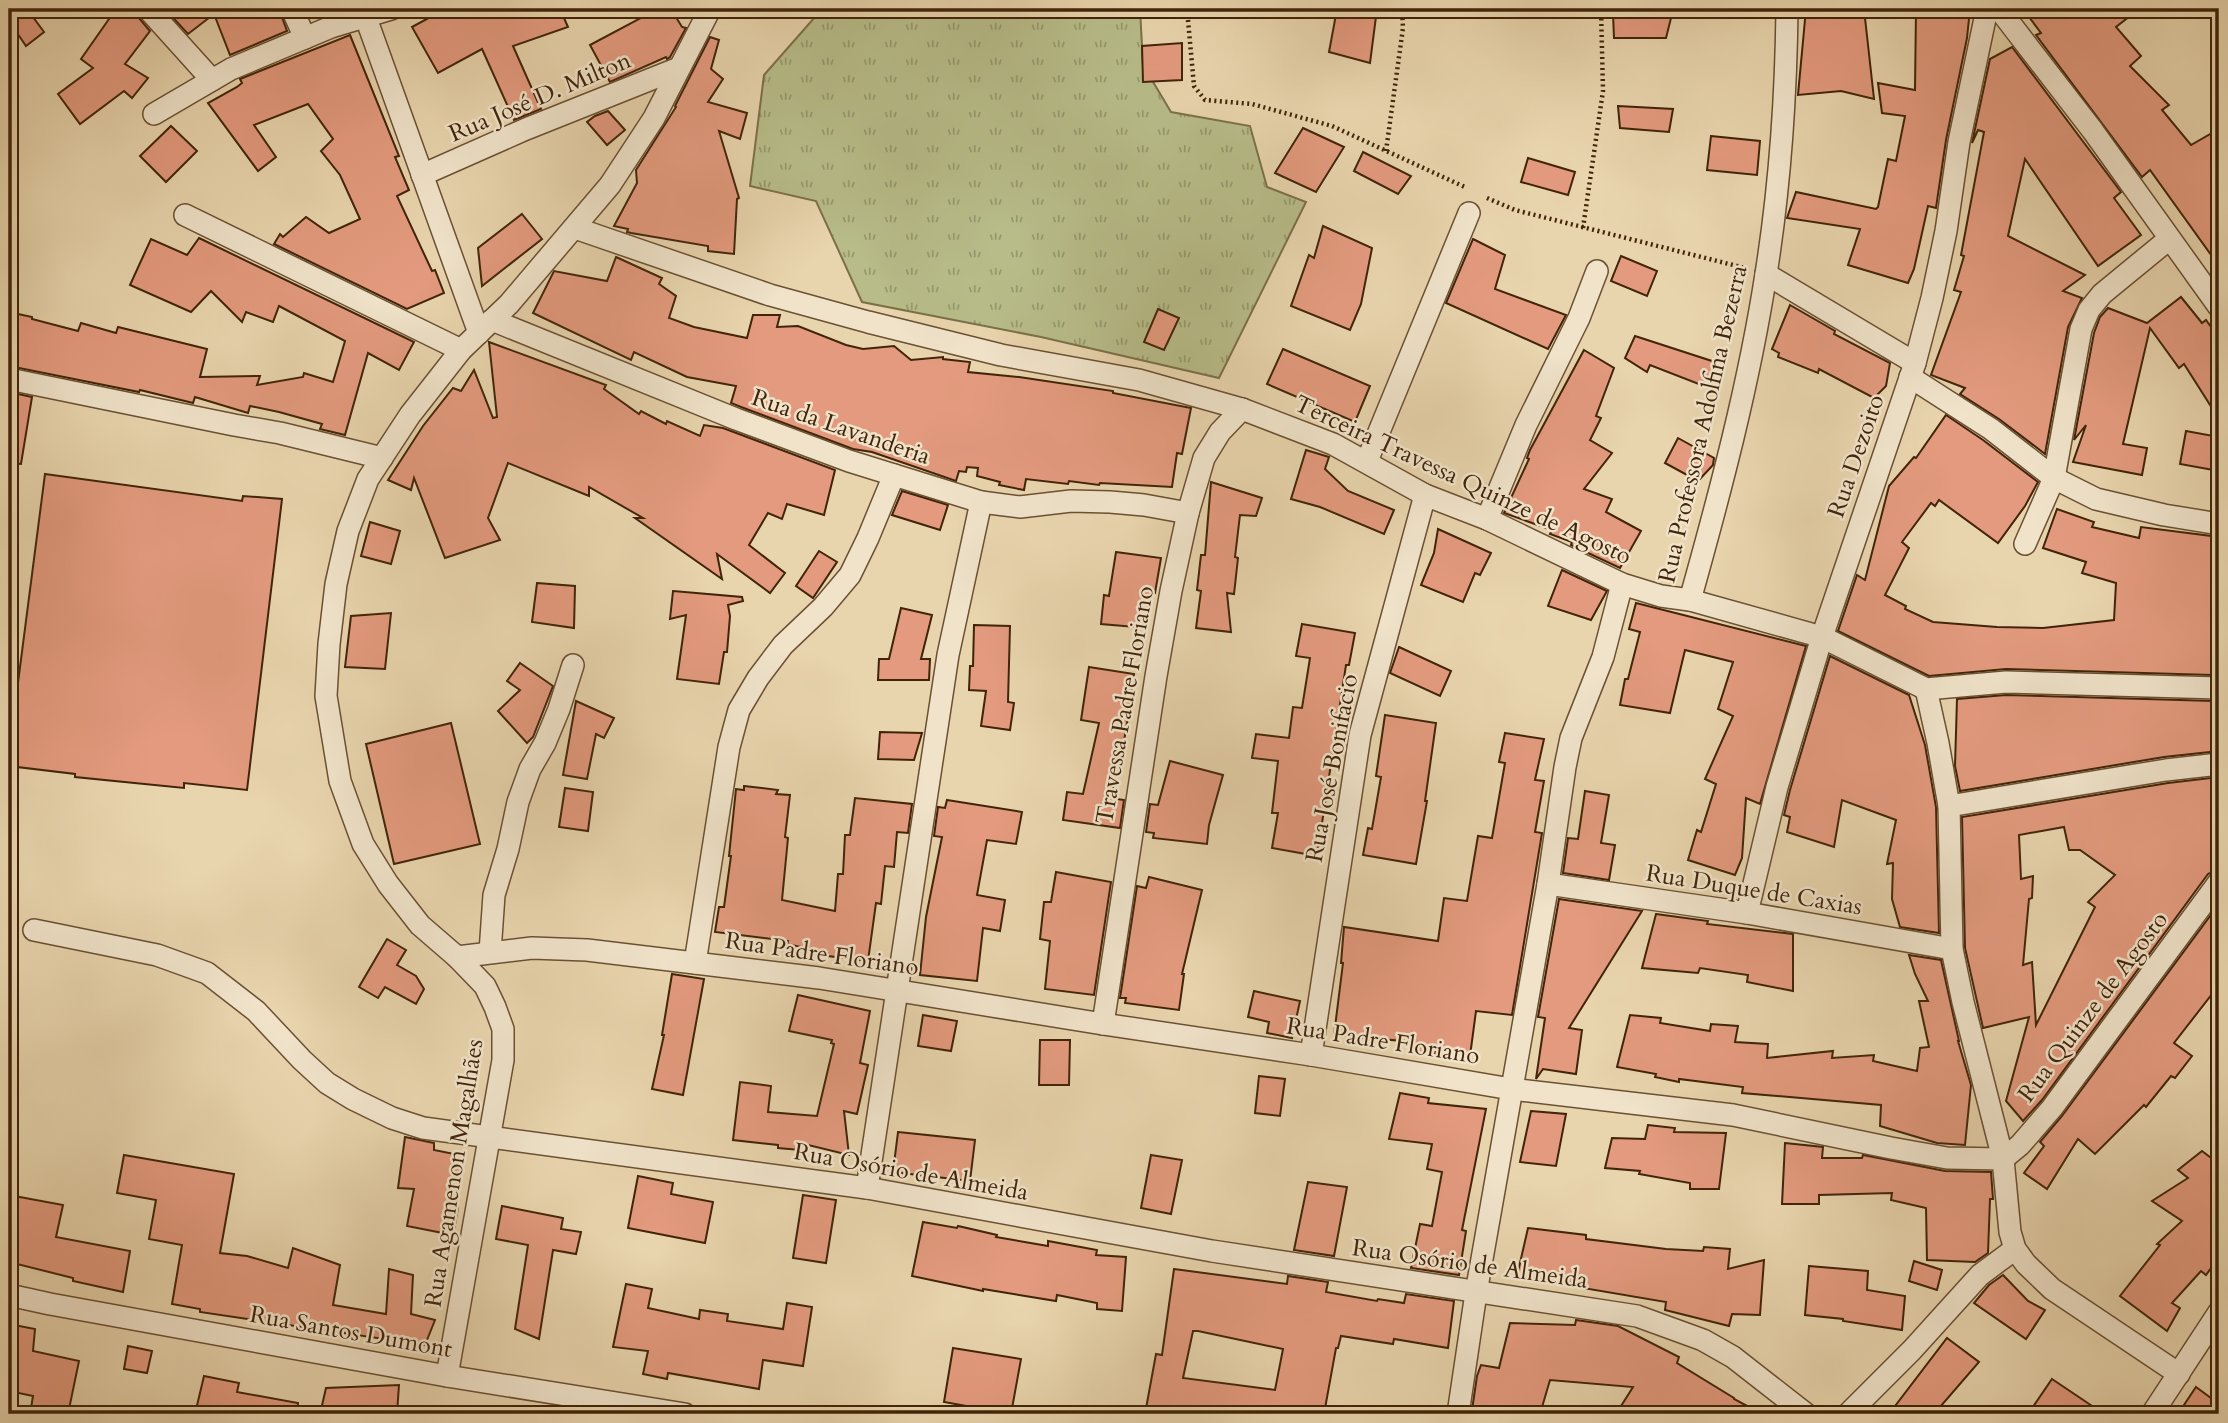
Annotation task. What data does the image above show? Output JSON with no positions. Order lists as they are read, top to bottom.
{
  "streets": {
    "street": [
      "Rua José D. Milton",
      "Rua Professora Adolfina Bezerra",
      "Rua da Lavanderia",
      "Rua Dezoito",
      "Terceira Travessa Quinze de Agosto",
      "Travessa Padre Floriano",
      "Rua José Bonifacio",
      "Rua Duque de Caxias",
      "Rua Padre Floriano",
      "Rua Quinze de Agosto",
      "Rua Osório de Almeida",
      "Rua Agamenon Magalhães",
      "Rua Santos Dumont"
    ]
  },
  "crossings": [
    ["Rua José D. Milton", "Rua Agamenon Magalhães"],
    ["Rua Professora Adolfina Bezerra", "Terceira Travessa Quinze de Agosto"],
    ["Rua da Lavanderia", "Travessa Padre Floriano"],
    ["Rua da Lavanderia", "Rua Agamenon Magalhães"],
    ["Rua Dezoito", "Terceira Travessa Quinze de Agosto"],
    ["Rua Dezoito", "Rua Duque de Caxias"],
    ["Terceira Travessa Quinze de Agosto", "Travessa Padre Floriano"],
    ["Terceira Travessa Quinze de Agosto", "Rua José Bonifacio"],
    ["Terceira Travessa Quinze de Agosto", "Rua Agamenon Magalhães"],
    ["Travessa Padre Floriano", "Rua Padre Floriano"],
    ["Rua José Bonifacio", "Rua Padre Floriano"],
    ["Rua Padre Floriano", "Rua Quinze de Agosto"],
    ["Rua Padre Floriano", "Rua Agamenon Magalhães"],
    ["Rua Osório de Almeida", "Rua Agamenon Magalhães"],
    ["Rua Agamenon Magalhães", "Rua Santos Dumont"]
  ]
}
